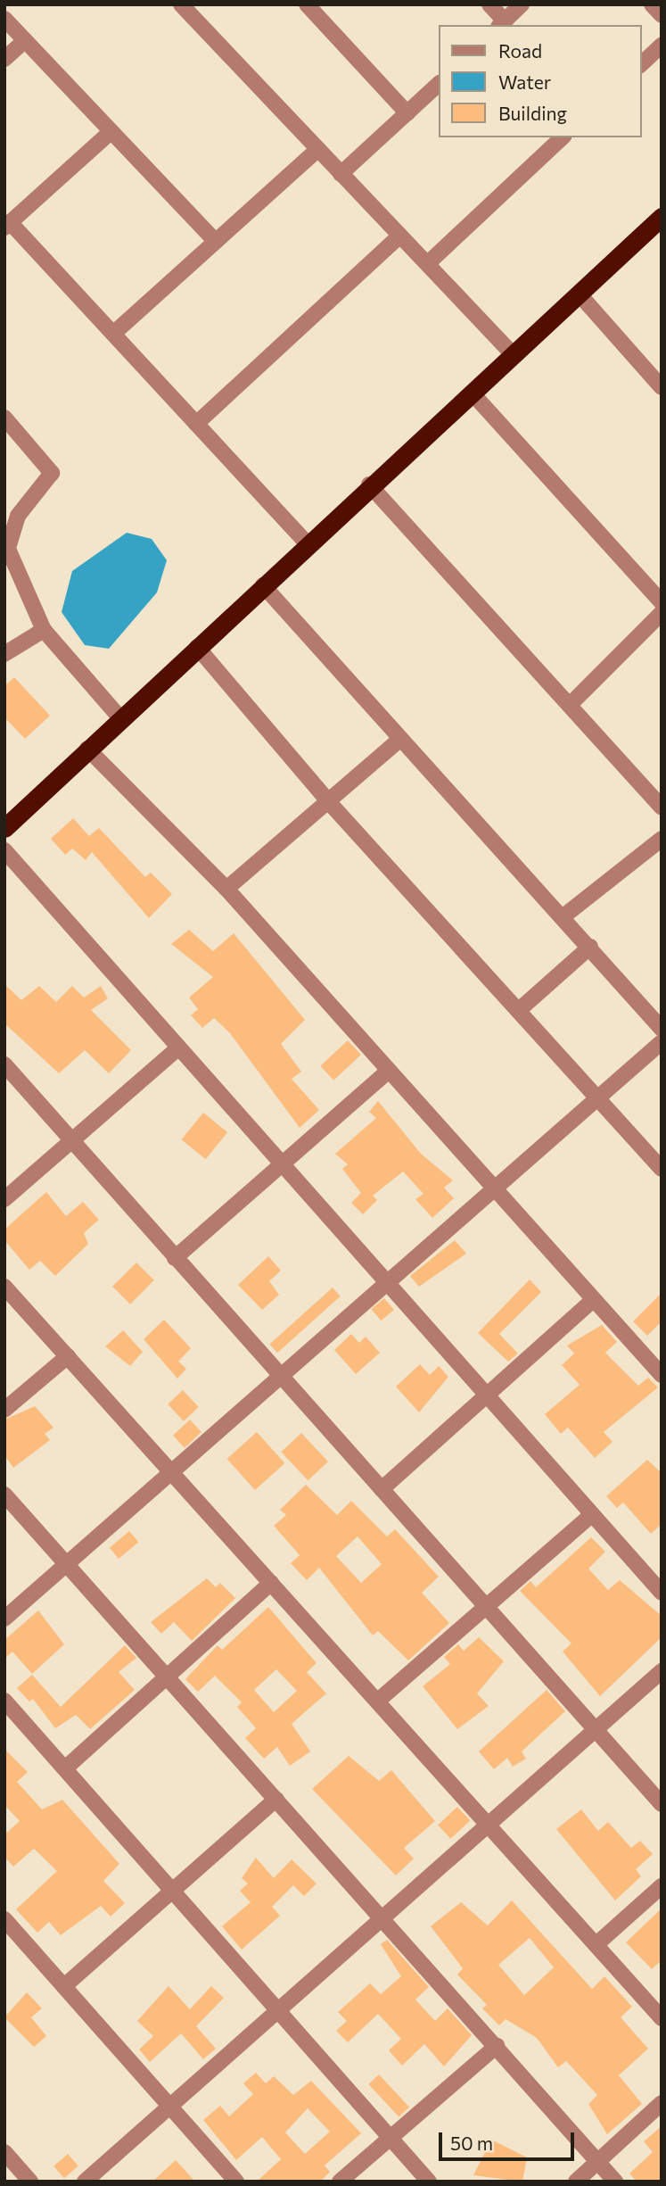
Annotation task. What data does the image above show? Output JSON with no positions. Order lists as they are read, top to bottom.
{
  "legend": ["Road", "Water", "Building"],
  "scale_bar": "50 m"
}
